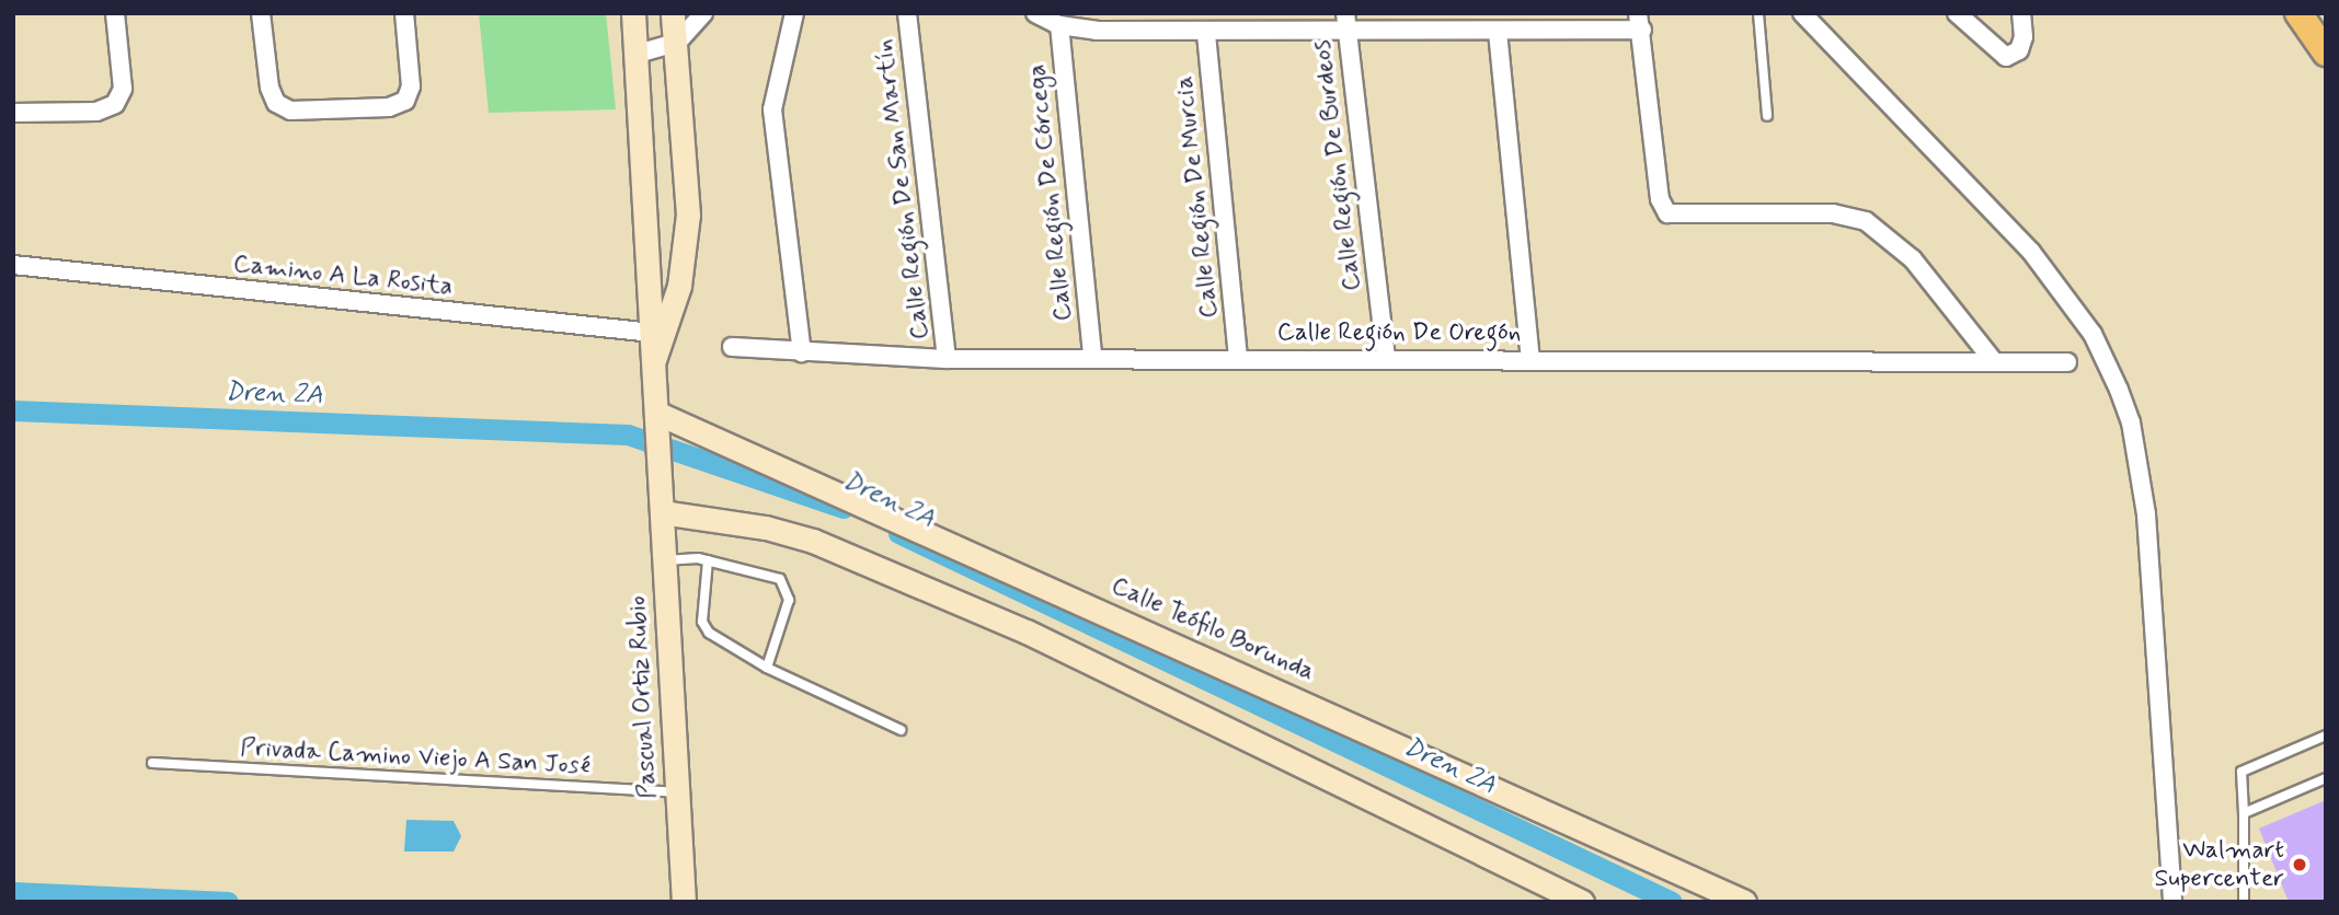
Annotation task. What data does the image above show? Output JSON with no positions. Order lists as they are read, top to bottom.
{
  "streets": {
    "street": [
      "Calle Región De Burdeos",
      "Calle Región De San Martín",
      "Calle Región De Córcega",
      "Calle Región De Murcia",
      "Camino A La Rosita",
      "Calle Región De Oregón",
      "Calle Teófilo Borunda",
      "Pascual Ortiz Rubio"
    ],
    "lane": ["Privada Camino Viejo A San José"]
  },
  "crossings": [
    ["Calle Región De Burdeos", "Calle Región De Oregón"],
    ["Calle Región De San Martín", "Calle Región De Oregón"],
    ["Calle Región De Córcega", "Calle Región De Oregón"],
    ["Calle Región De Murcia", "Calle Región De Oregón"],
    ["Camino A La Rosita", "Pascual Ortiz Rubio"],
    ["Calle Teófilo Borunda", "Pascual Ortiz Rubio"],
    ["Pascual Ortiz Rubio", "Privada Camino Viejo A San José"]
  ],
  "water": ["Dren 2A"],
  "places": ["Walmart Supercenter"]
}
